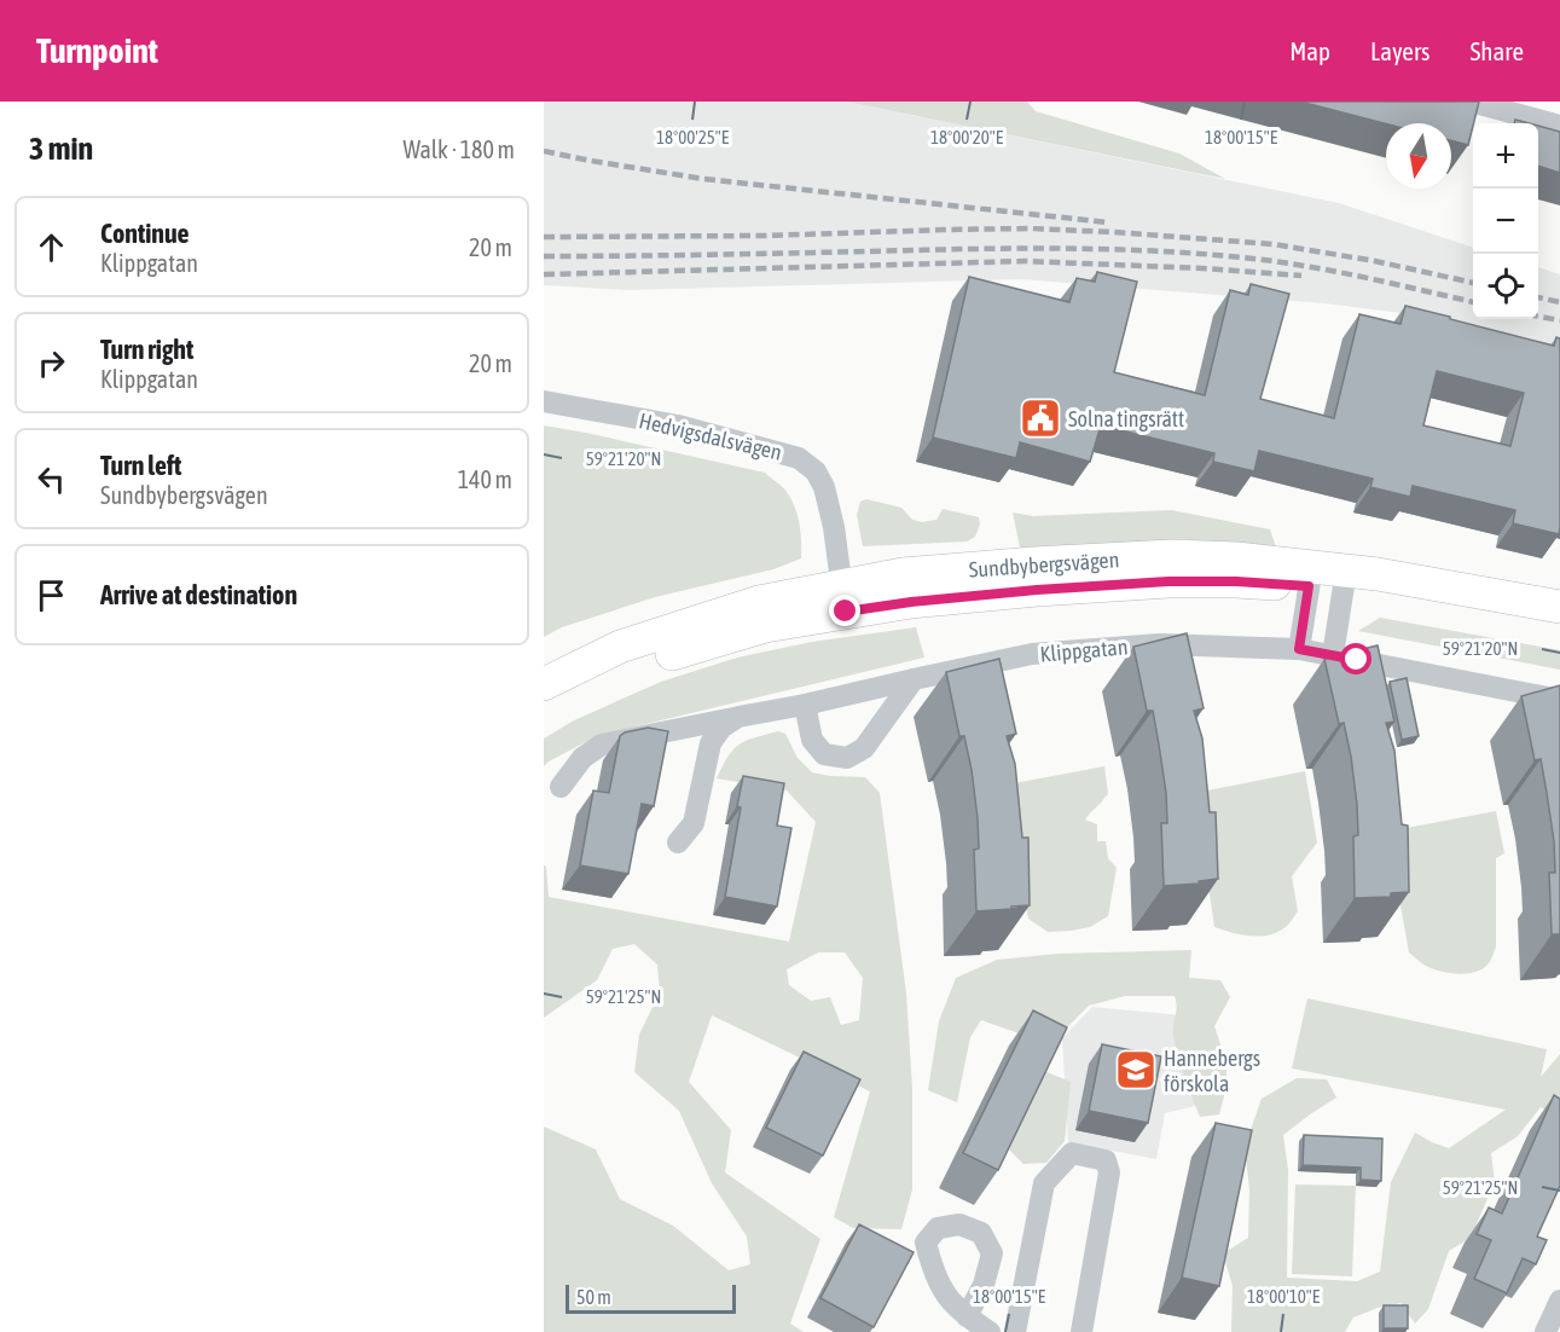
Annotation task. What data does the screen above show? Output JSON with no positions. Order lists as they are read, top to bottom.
{
  "streets": {
    "main road": ["Sundbybergsvägen"],
    "street": ["Hedvigsdalsvägen", "Klippgatan"]
  },
  "crossings": [
    ["Hedvigsdalsvägen", "Sundbybergsvägen"]
  ],
  "places": {
    "public building": ["Solna tingsrätt"],
    "school or university": ["Hannebergs förskola"]
  },
  "scale_bar": "50 m",
  "north": "bottom",
  "page": {
    "header": "Turnpoint",
    "nav": ["Map", "Layers", "Share"],
    "heading": ["3 min", "Walk · 180 m"],
    "map_buttons": ["+", "−"],
    "list": [
      ["Continue", "Klippgatan", "20 m"],
      ["Turn right", "Klippgatan", "20 m"],
      ["Turn left", "Sundbybergsvägen", "140 m"],
      "Arrive at destination"
    ],
    "scale": "50 m"
  },
  "coordinates": [
    "18°00'25\"E",
    "18°00'20\"E",
    "18°00'15\"E",
    "59°21'20\"N",
    "59°21'25\"N",
    "18°00'10\"E"
  ]
}
